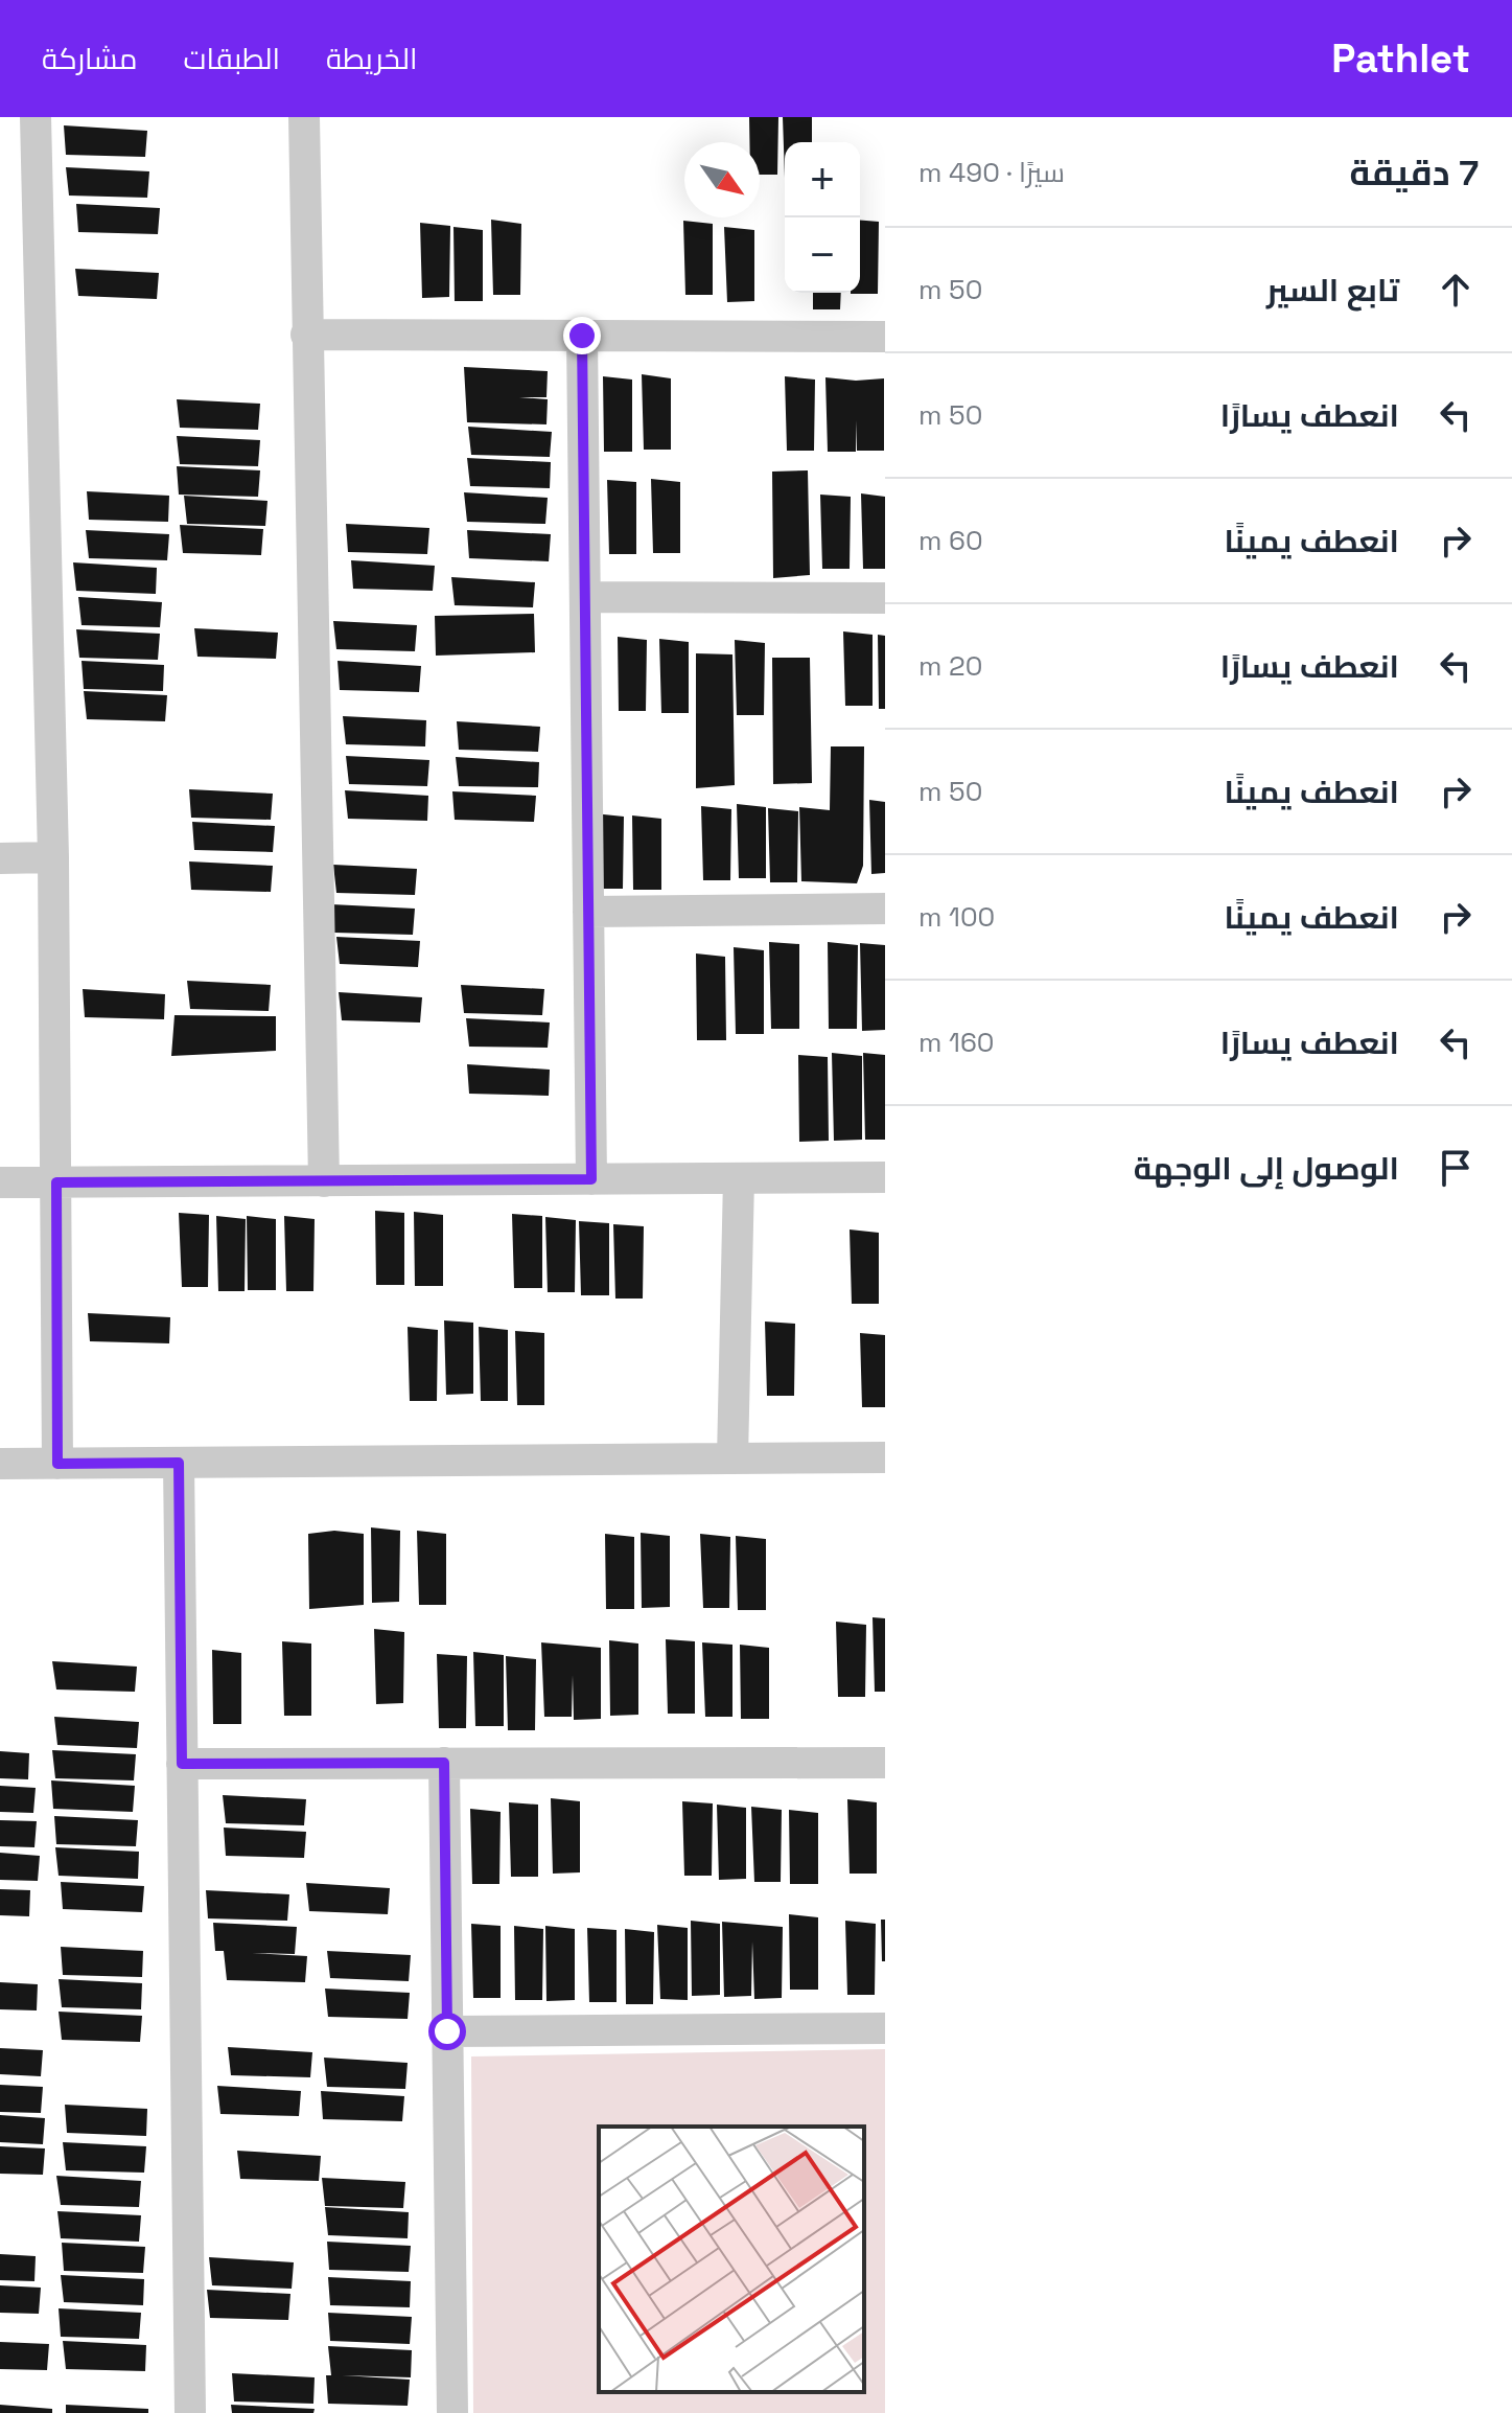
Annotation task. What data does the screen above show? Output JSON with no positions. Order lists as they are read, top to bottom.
{
  "north": "bottom right",
  "page": {
    "header": "Pathlet",
    "nav": ["الخريطة", "الطبقات", "مشاركة"],
    "heading": ["7 دقيقة", "سيرًا · 490 m"],
    "map_buttons": ["+", "−"],
    "list": [
      ["تابع السير", "50 m"],
      ["انعطف يسارًا", "50 m"],
      ["انعطف يمينًا", "60 m"],
      ["انعطف يسارًا", "20 m"],
      ["انعطف يمينًا", "50 m"],
      ["انعطف يمينًا", "100 m"],
      ["انعطف يسارًا", "160 m"],
      "الوصول إلى الوجهة"
    ]
  }
}
